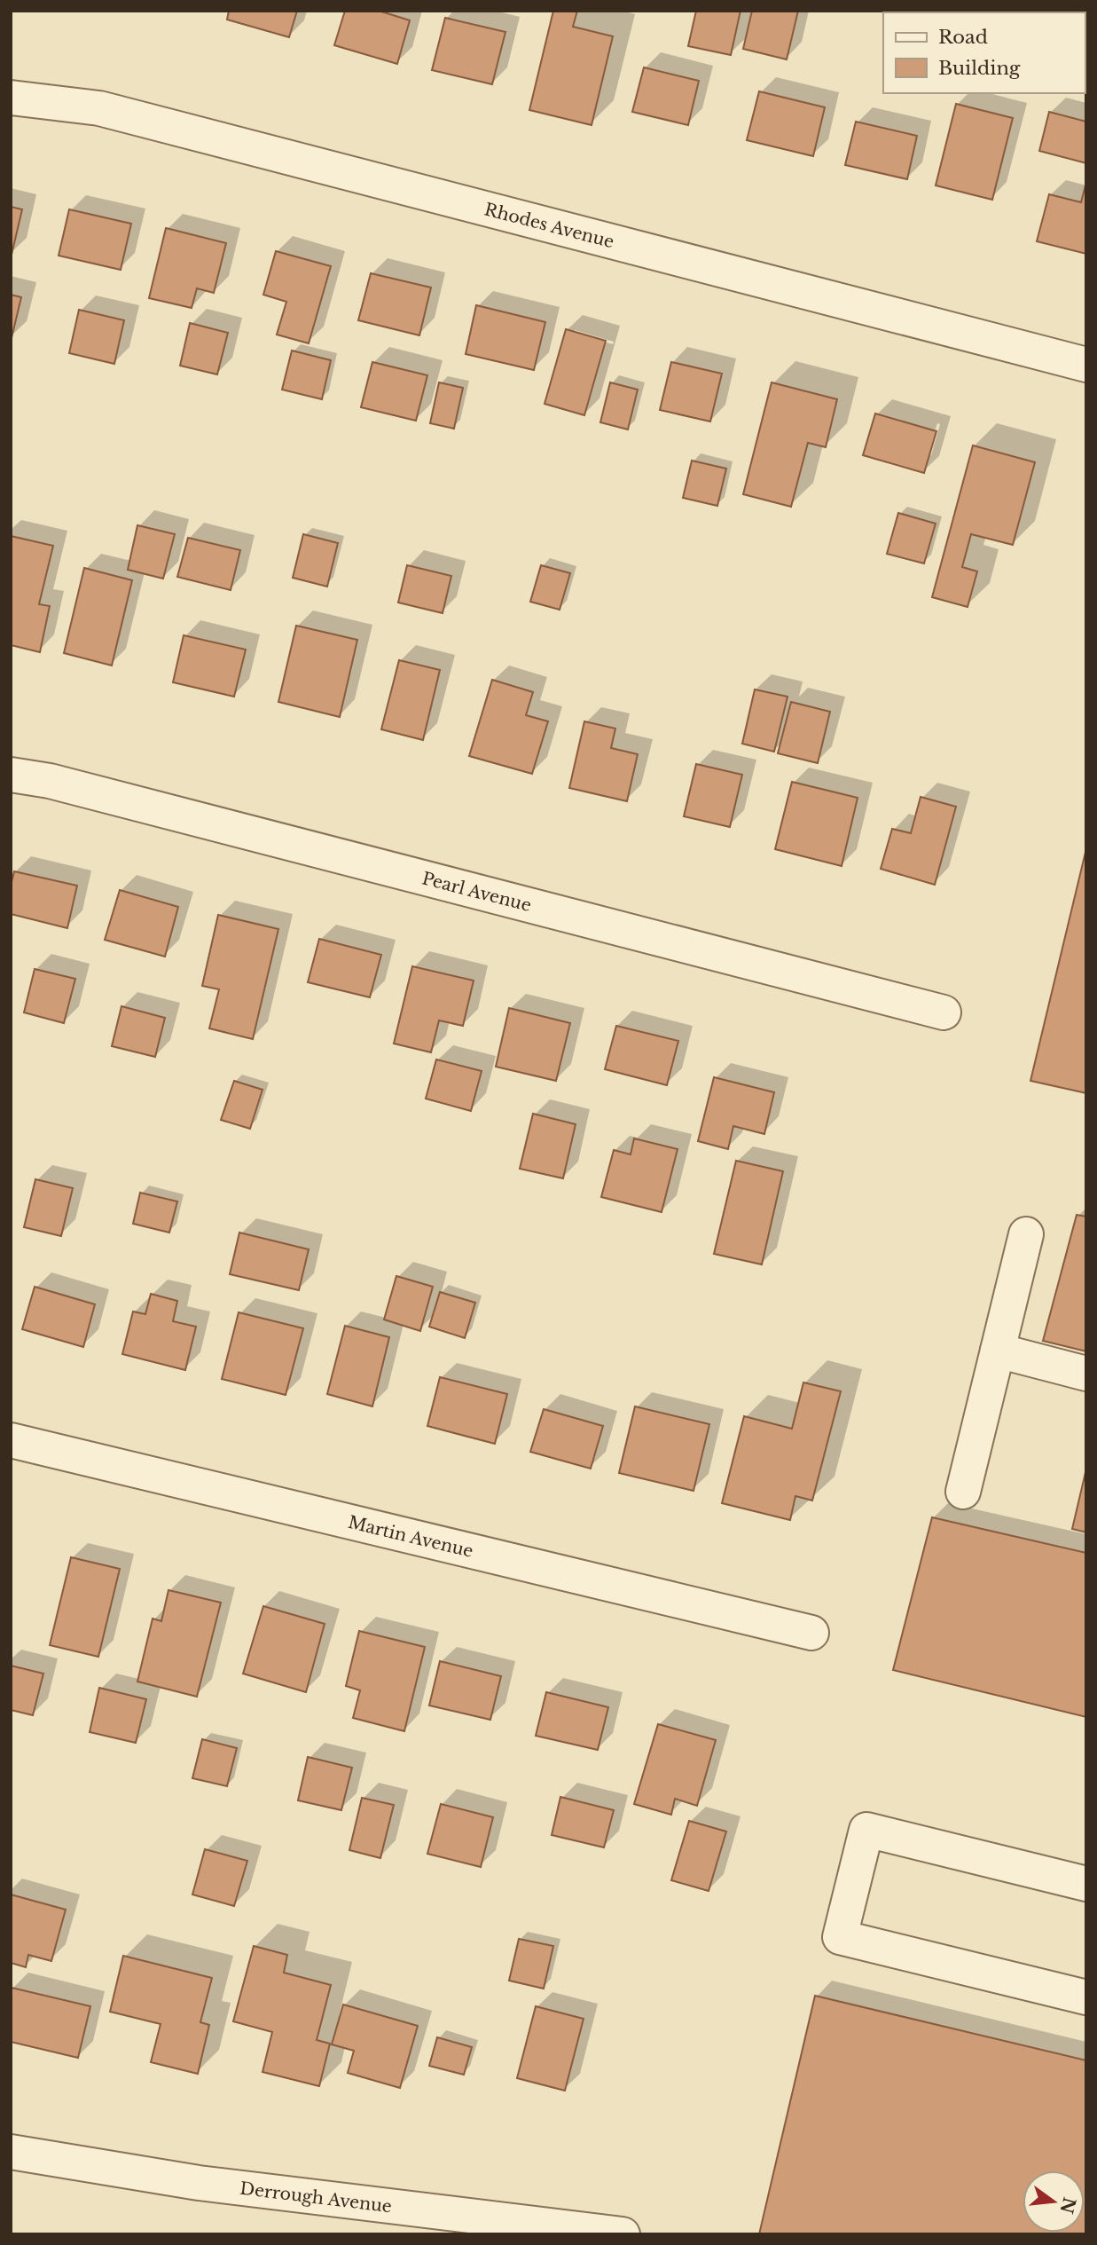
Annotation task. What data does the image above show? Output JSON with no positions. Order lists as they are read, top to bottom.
{
  "streets": {
    "street": [
      "Rhodes Avenue",
      "Pearl Avenue",
      "Martin Avenue",
      "Derrough Avenue"
    ]
  },
  "legend": ["Road", "Building"],
  "north": "right"
}
